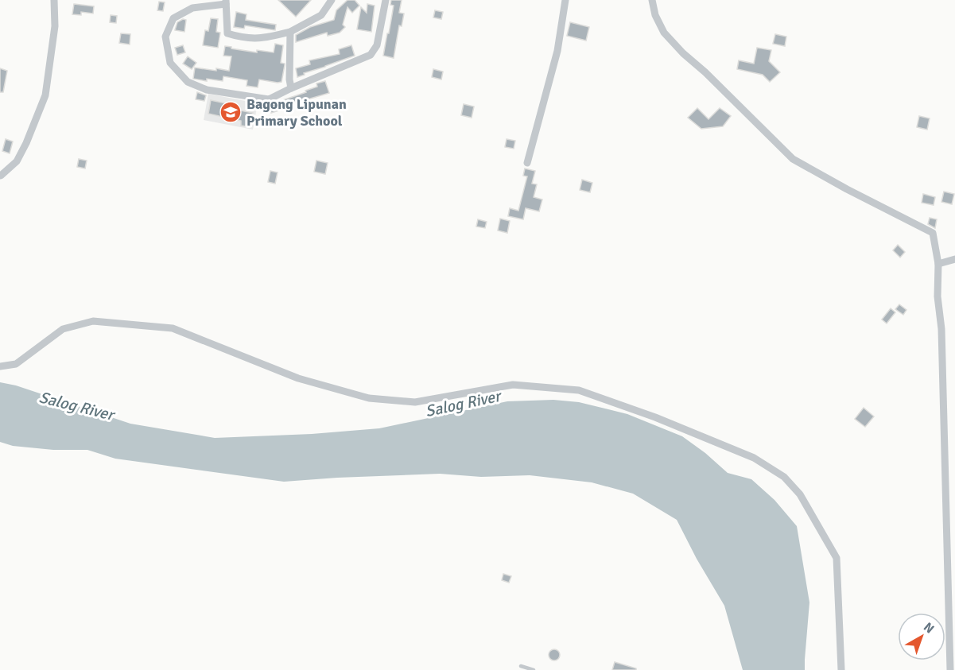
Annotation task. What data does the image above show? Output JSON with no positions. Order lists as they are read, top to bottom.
{
  "water": ["Salog River"],
  "places": {
    "school or university": ["Bagong Lipunan Primary School"]
  },
  "north": "top right"
}
